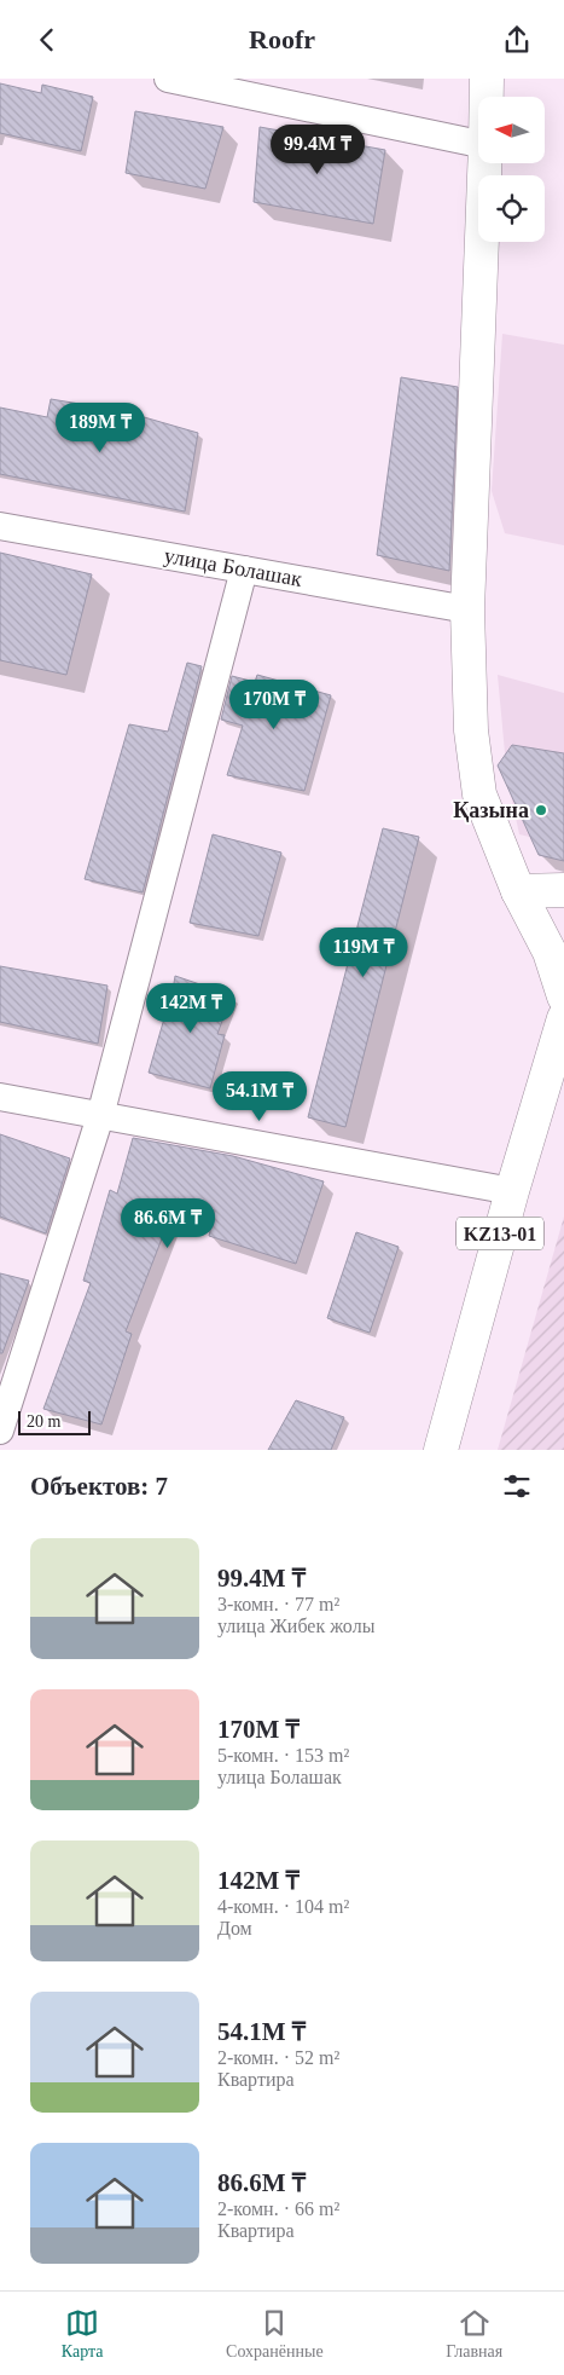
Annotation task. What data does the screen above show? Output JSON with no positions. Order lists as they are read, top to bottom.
{
  "streets": {
    "main road": ["KZ13-01"],
    "street": ["улица Болашак"]
  },
  "places": ["Қазына"],
  "scale_bar": "20 m",
  "north": "left",
  "page": {
    "header": "Roofr",
    "price": [
      "99.4M ₸",
      "189M ₸",
      "170M ₸",
      "119M ₸",
      "142M ₸",
      "54.1M ₸",
      "86.6M ₸"
    ],
    "scale": "20 m",
    "heading": "Объектов: 7",
    "list": [
      {
        "name": "99.4M ₸",
        "note": "3-комн. · 77 m² · улица Жибек жолы"
      },
      {
        "name": "170M ₸",
        "note": "5-комн. · 153 m² · улица Болашак"
      },
      {
        "name": "142M ₸",
        "note": "4-комн. · 104 m² · Дом"
      },
      {
        "name": "54.1M ₸",
        "note": "2-комн. · 52 m² · Квартира"
      },
      {
        "name": "86.6M ₸",
        "note": "2-комн. · 66 m² · Квартира"
      }
    ],
    "tabs": ["Карта", "Сохранённые", "Главная"]
  }
}
